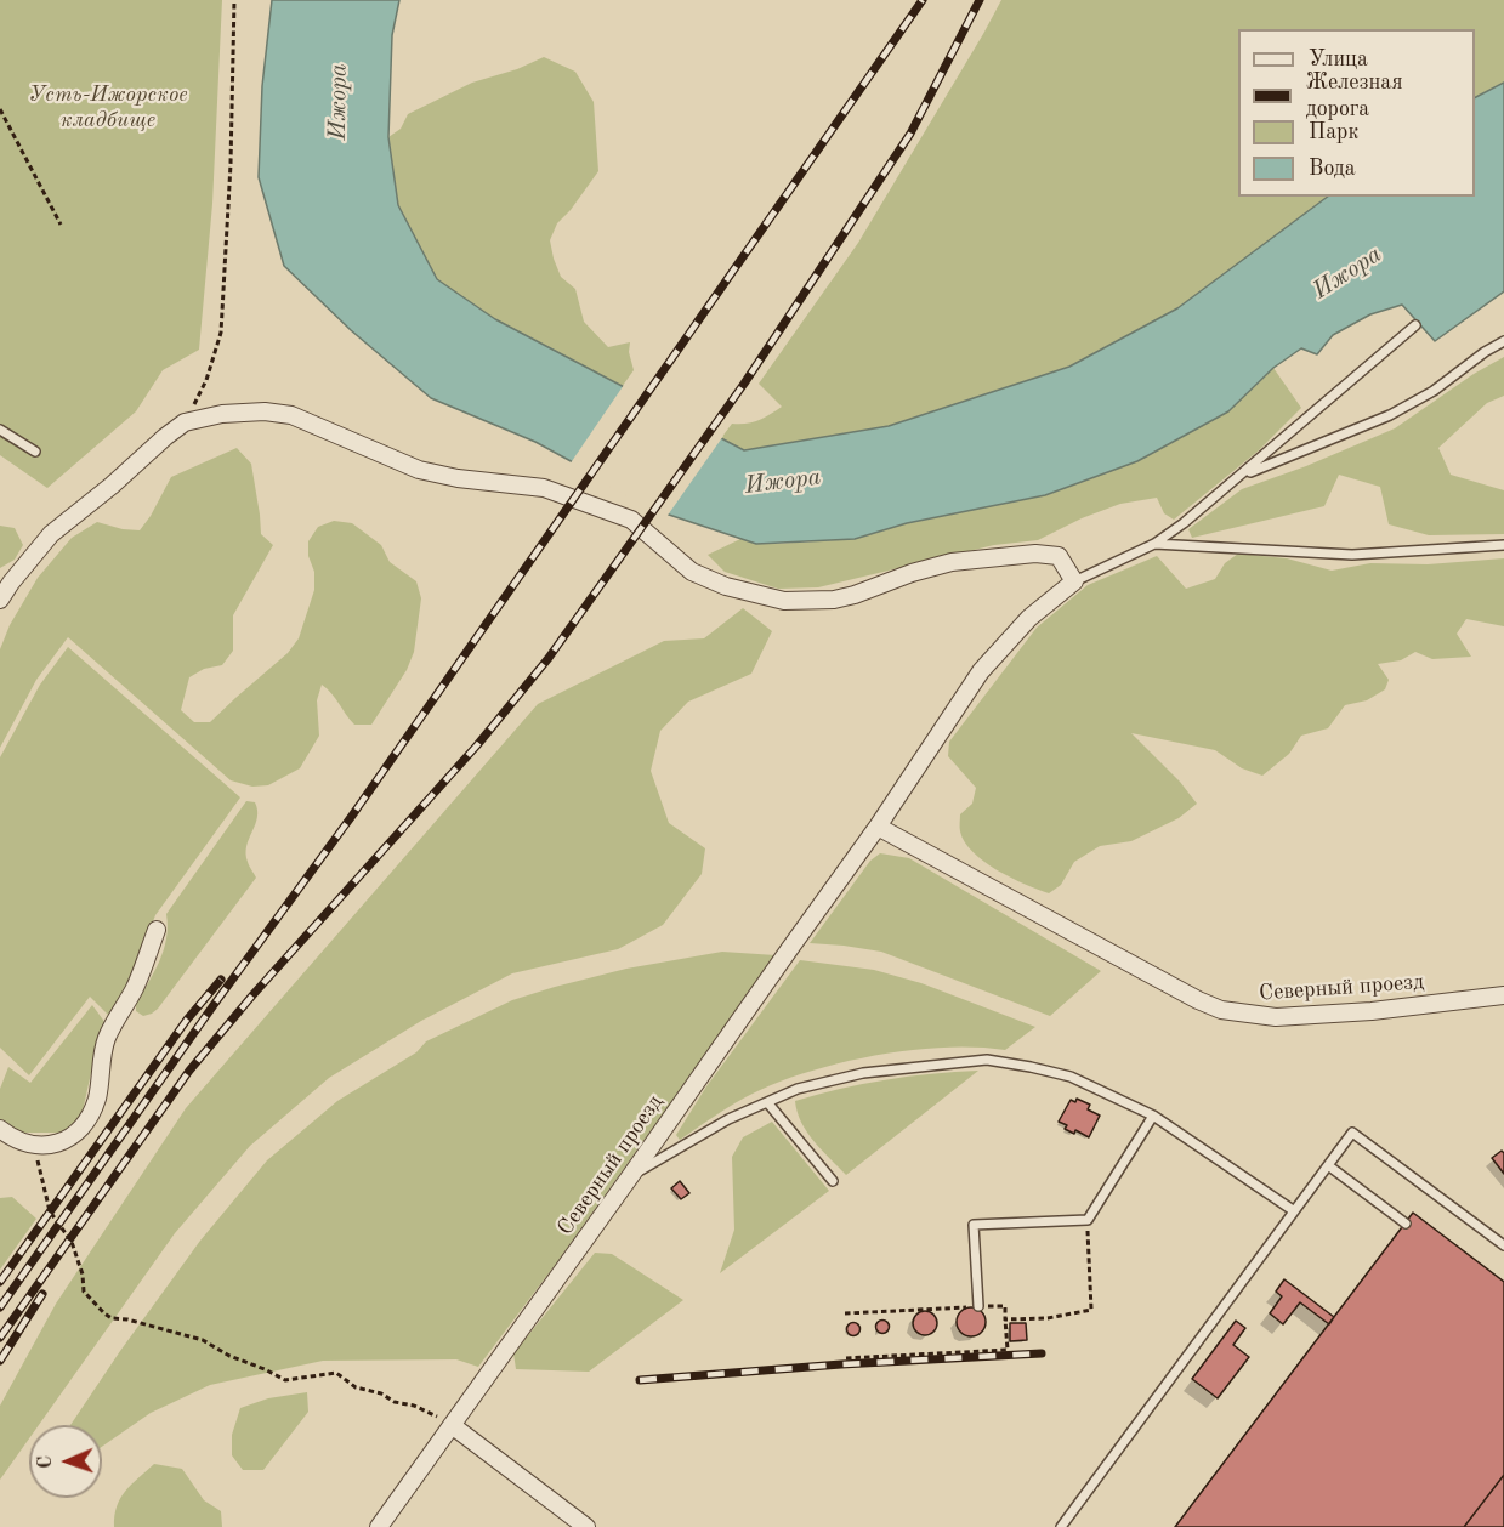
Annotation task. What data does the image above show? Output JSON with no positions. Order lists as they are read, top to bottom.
{
  "streets": {
    "street": ["Северный проезд"]
  },
  "water": ["Ижора"],
  "parks": ["Усть-Ижорское кладбище"],
  "legend": [
    "Улица",
    "Железная дорога",
    "Парк",
    "Вода"
  ],
  "north": "left"
}
